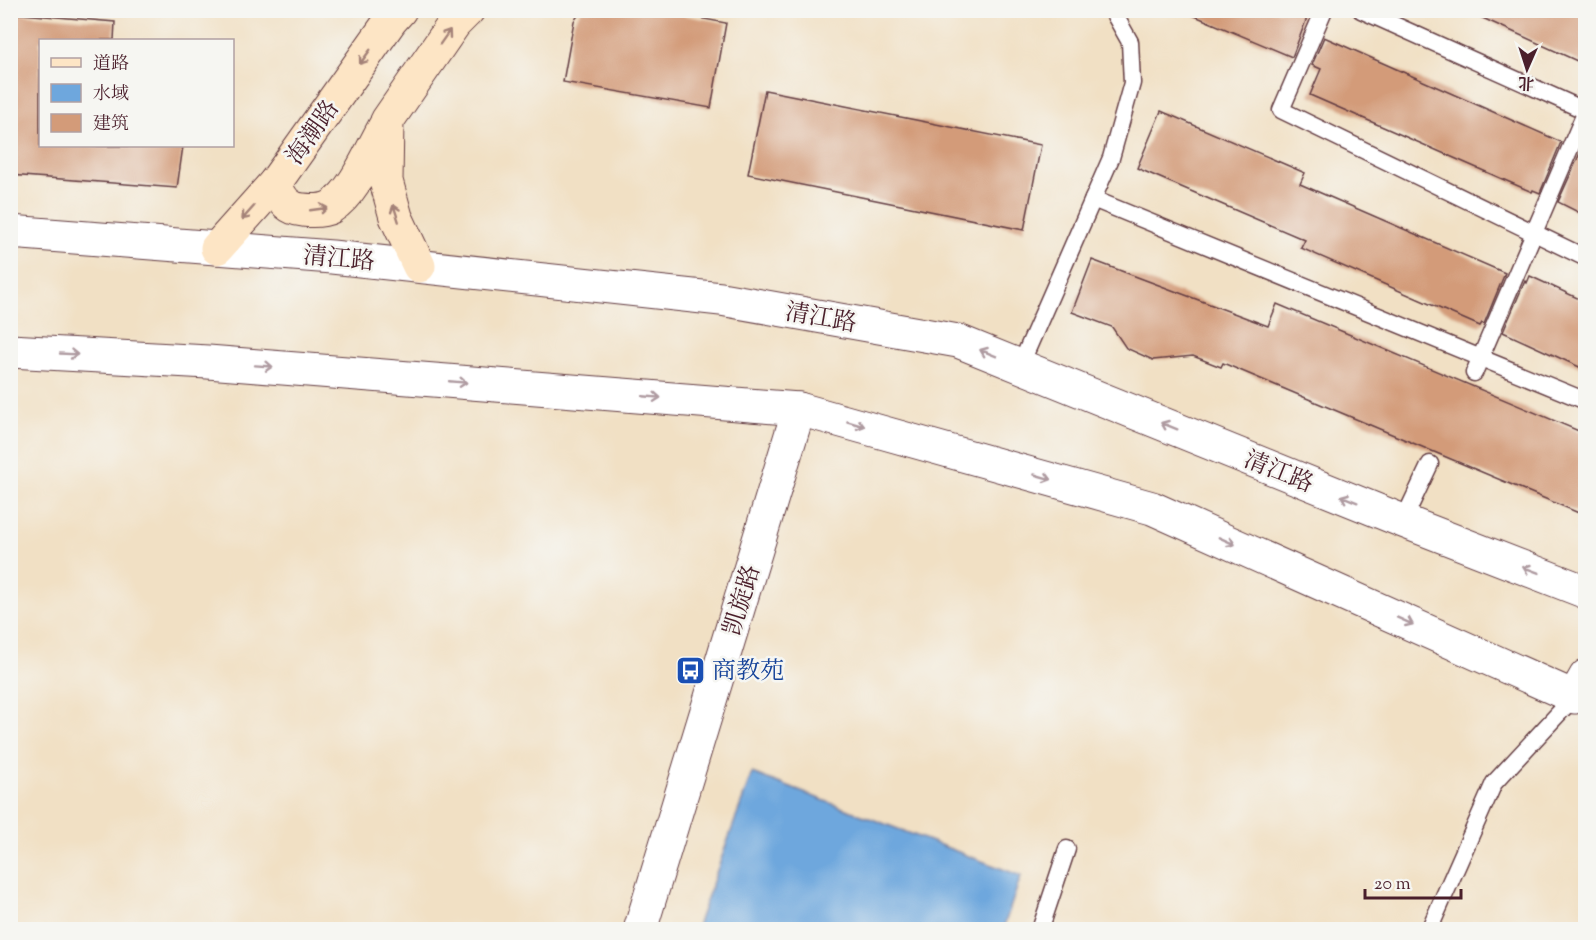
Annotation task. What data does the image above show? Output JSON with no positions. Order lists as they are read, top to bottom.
{
  "streets": {
    "main road": ["海潮路"],
    "street": ["清江路", "凯旋路"]
  },
  "crossings": [
    ["海潮路", "清江路"]
  ],
  "places": {
    "bus stop": ["商教苑"]
  },
  "legend": ["道路", "水域", "建筑"],
  "scale_bar": "20 m",
  "north": "bottom"
}
